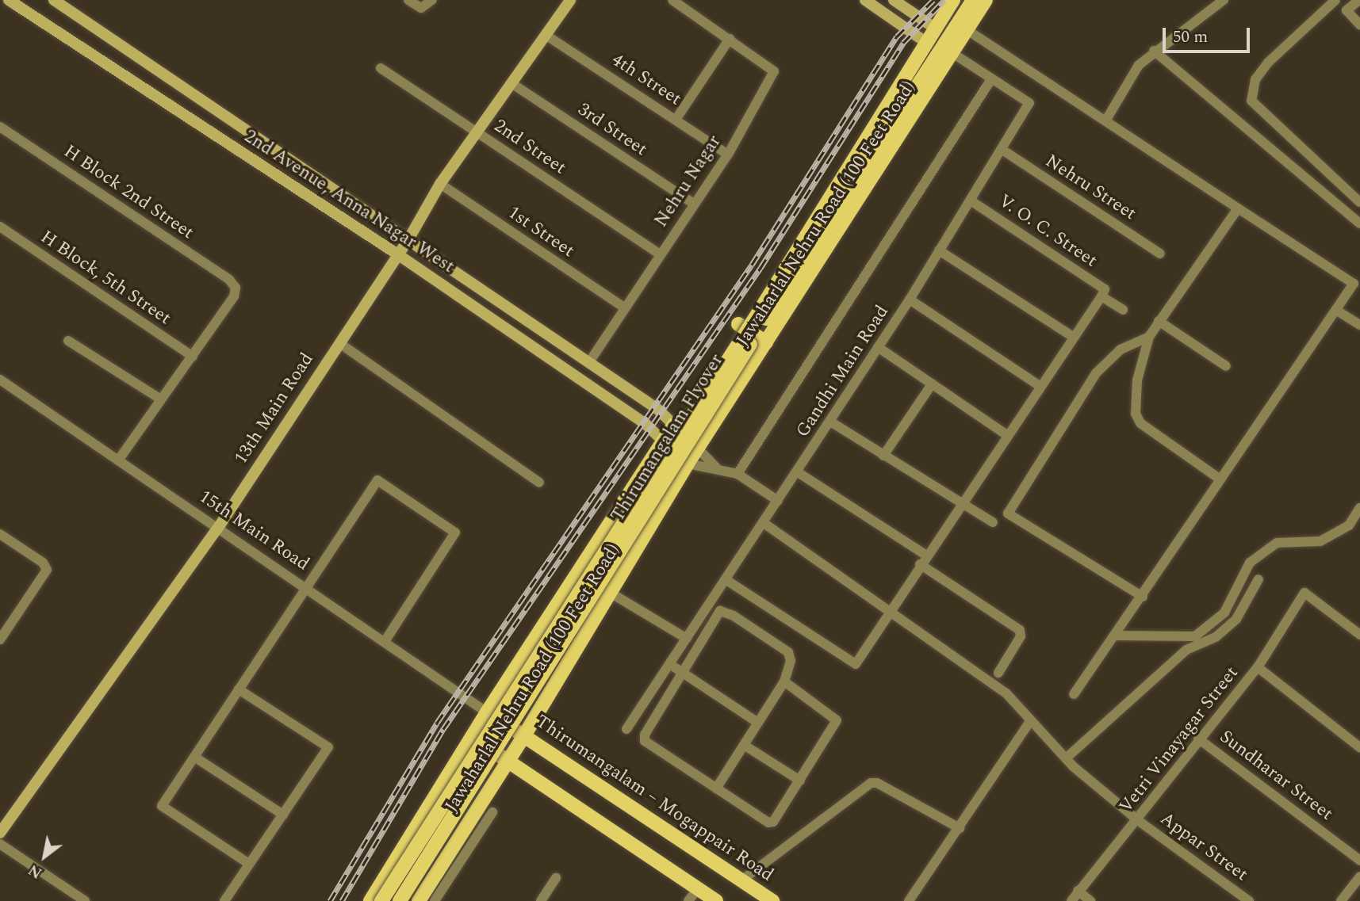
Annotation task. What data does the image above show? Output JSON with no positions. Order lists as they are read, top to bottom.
{
  "streets": {
    "main road": [
      "2nd Avenue, Anna Nagar West",
      "Jawaharlal Nehru Road (100 Feet Road)",
      "13th Main Road",
      "Thirumangalam Flyover",
      "Thirumangalam – Mogappair Road"
    ],
    "street": [
      "4th Street",
      "3rd Street",
      "2nd Street",
      "Nehru Nagar",
      "Nehru Street",
      "H Block 2nd Street",
      "V. O. C. Street",
      "1st Street",
      "H Block, 5th Street",
      "Gandhi Main Road",
      "15th Main Road",
      "Vetri Vinayagar Street",
      "Sundharar Street",
      "Appar Street"
    ]
  },
  "crossings": [
    ["4th Street", "Nehru Nagar"],
    ["4th Street", "13th Main Road"],
    ["3rd Street", "Nehru Nagar"],
    ["3rd Street", "13th Main Road"],
    ["2nd Street", "Nehru Nagar"],
    ["2nd Street", "13th Main Road"],
    ["Nehru Nagar", "2nd Avenue, Anna Nagar West"],
    ["Nehru Nagar", "1st Street"],
    ["Nehru Street", "Gandhi Main Road"],
    ["H Block 2nd Street", "H Block, 5th Street"],
    ["2nd Avenue, Anna Nagar West", "Jawaharlal Nehru Road (100 Feet Road)"],
    ["2nd Avenue, Anna Nagar West", "13th Main Road"],
    ["Jawaharlal Nehru Road (100 Feet Road)", "Gandhi Main Road"],
    ["Jawaharlal Nehru Road (100 Feet Road)", "15th Main Road"],
    ["Jawaharlal Nehru Road (100 Feet Road)", "Thirumangalam – Mogappair Road"],
    ["V. O. C. Street", "Gandhi Main Road"],
    ["1st Street", "13th Main Road"],
    ["Gandhi Main Road", "Appar Street"],
    ["13th Main Road", "15th Main Road"],
    ["15th Main Road", "Thirumangalam – Mogappair Road"],
    ["Vetri Vinayagar Street", "Sundharar Street"],
    ["Vetri Vinayagar Street", "Appar Street"]
  ],
  "scale_bar": "50 m",
  "north": "bottom left"
}
